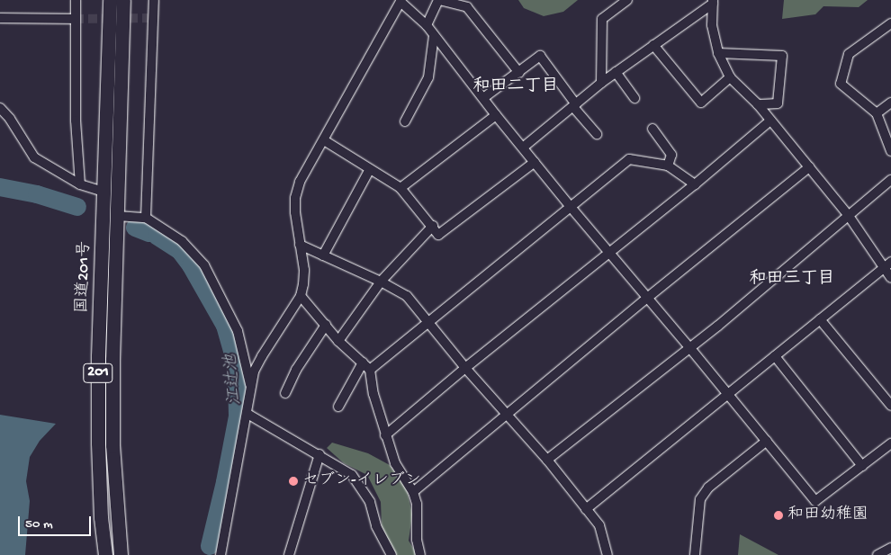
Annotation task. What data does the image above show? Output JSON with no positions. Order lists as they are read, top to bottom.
{
  "streets": {
    "highway": ["国道201号", "201"]
  },
  "crossings": [
    ["国道201号", "201"]
  ],
  "districts": ["和田二丁目", "和田三丁目"],
  "water": ["江辻池"],
  "places": ["セブン-イレブン", "和田幼稚園"],
  "scale_bar": "50 m"
}
